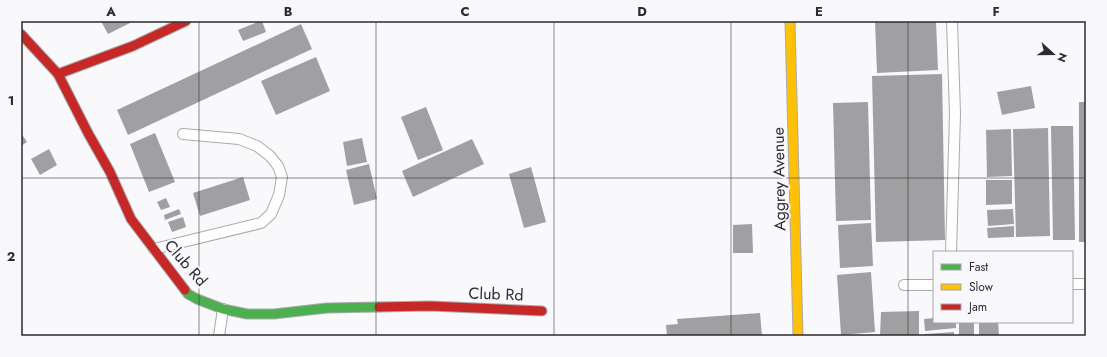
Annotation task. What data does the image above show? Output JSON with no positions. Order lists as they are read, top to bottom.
{
  "streets": {
    "street": ["Aggrey Avenue", "Club Rd"]
  },
  "legend": ["Fast", "Slow", "Jam"],
  "north": "right",
  "grid": {
    "columns": [
      "A",
      "B",
      "C",
      "D",
      "E",
      "F"
    ],
    "rows": ["1", "2"]
  }
}
